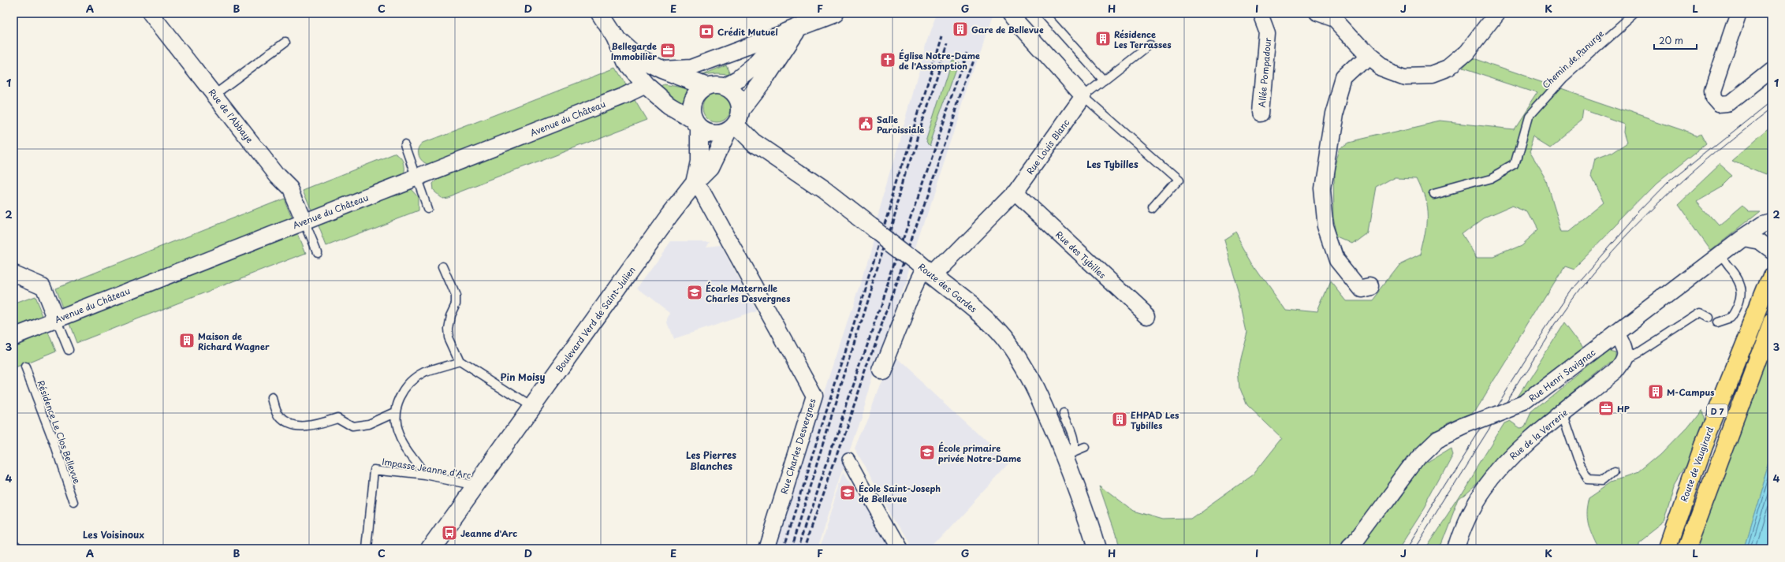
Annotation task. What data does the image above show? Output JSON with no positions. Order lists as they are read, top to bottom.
{
  "streets": {
    "main road": [
      "Route des Gardes",
      "Boulevard Verd de Saint-Julien",
      "D 7",
      "Route de Vaugirard"
    ],
    "street": [
      "Allée Pompadour",
      "Rue de l'Abbaye",
      "Avenue du Château",
      "Rue Louis Blanc",
      "Rue des Tybilles",
      "Rue Henri Savignac",
      "Rue de la Verrerie",
      "Rue Charles Desvergnes"
    ],
    "lane": ["Chemin de Panurge", "Résidence Le Clos Bellevue", "Impasse Jeanne d'Arc"]
  },
  "crossings": [
    ["Rue de l'Abbaye", "Avenue du Château"],
    ["Rue Louis Blanc", "Rue des Tybilles"],
    ["Rue Louis Blanc", "Route des Gardes"],
    ["Route des Gardes", "Boulevard Verd de Saint-Julien"],
    ["Boulevard Verd de Saint-Julien", "Rue Charles Desvergnes"],
    ["Boulevard Verd de Saint-Julien", "Impasse Jeanne d'Arc"]
  ],
  "districts": [
    "Les Tybilles",
    "Pin Moisy",
    "Les Pierres Blanches",
    "Les Voisinoux"
  ],
  "places": {
    "building": [
      "Gare de Bellevue",
      "Résidence Les Terrasses",
      "Maison de Richard Wagner",
      "M-Campus",
      "EHPAD Les Tybilles"
    ],
    "bank": ["Crédit Mutuel"],
    "office": ["Bellegarde Immobilier", "HP"],
    "church": ["Église Notre-Dame de l'Assomption"],
    "public building": ["Salle Paroissiale"],
    "school or university": ["École Maternelle Charles Desvergnes", "École primaire privée Notre-Dame", "École Saint-Joseph de Bellevue"],
    "bus stop": ["Jeanne d'Arc"]
  },
  "scale_bar": "20 m",
  "grid": {
    "columns": [
      "A",
      "B",
      "C",
      "D",
      "E",
      "F",
      "G",
      "H",
      "I",
      "J",
      "K",
      "L"
    ],
    "rows": [
      "1",
      "2",
      "3",
      "4"
    ]
  }
}
